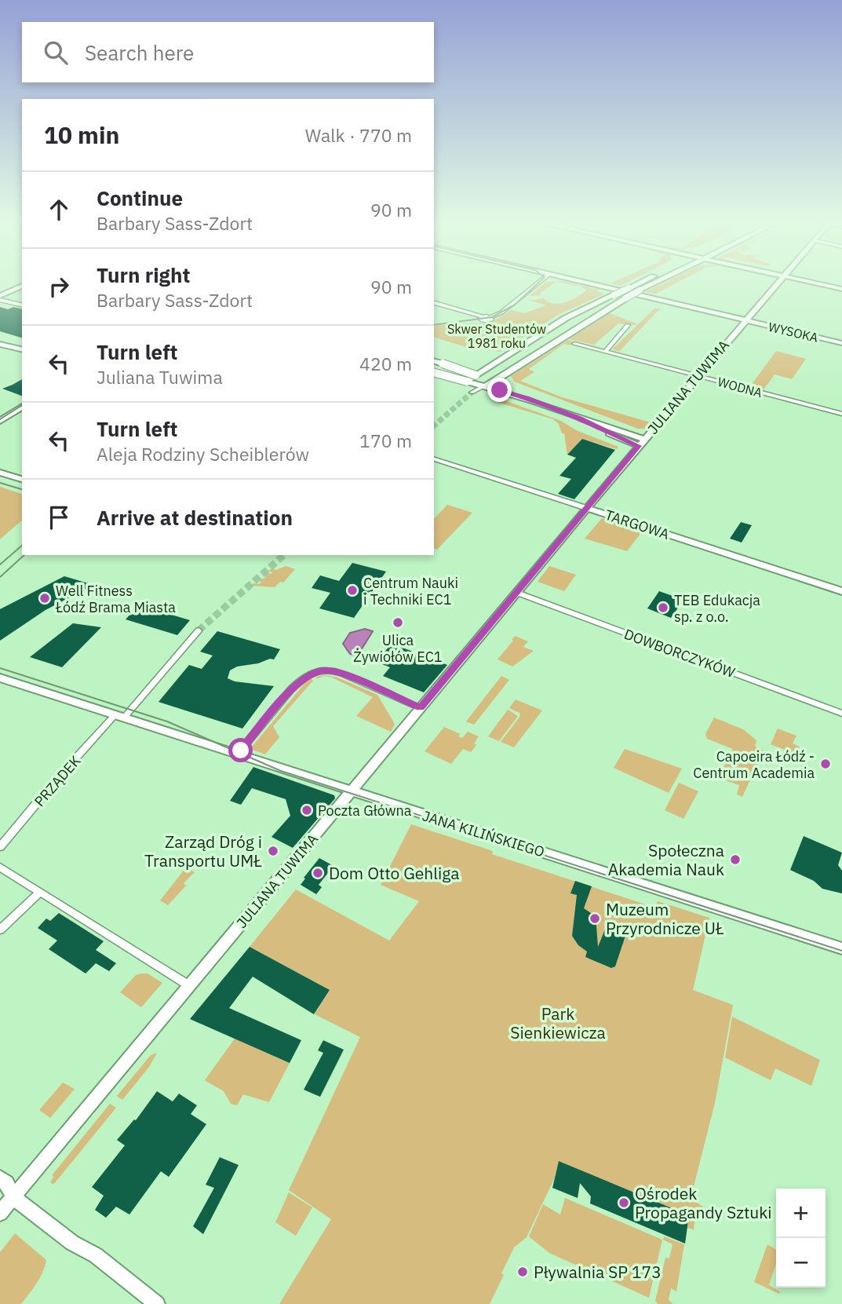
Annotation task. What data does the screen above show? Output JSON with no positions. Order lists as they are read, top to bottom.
{
  "streets": {
    "street": [
      "WYSOKA",
      "JULIANA TUWIMA",
      "WODNA",
      "TARGOWA",
      "DOWBORCZYKÓW",
      "PRZĄDEK",
      "JANA KILIŃSKIEGO"
    ]
  },
  "crossings": [
    ["WYSOKA", "JULIANA TUWIMA"],
    ["JULIANA TUWIMA", "WODNA"],
    ["JULIANA TUWIMA", "TARGOWA"],
    ["JULIANA TUWIMA", "DOWBORCZYKÓW"],
    ["JULIANA TUWIMA", "JANA KILIŃSKIEGO"],
    ["PRZĄDEK", "JANA KILIŃSKIEGO"]
  ],
  "parks": ["Skwer Studentów 1981 roku", "Park Sienkiewicza"],
  "places": [
    "Centrum Nauki i Techniki EC1",
    "Well Fitness Łódź Brama Miasta",
    "TEB Edukacja sp. z o.o.",
    "Ulica Żywiołów EC1",
    "Capoeira Łódź - Centrum Academia",
    "Poczta Główna",
    "Zarząd Dróg i Transportu UMŁ",
    "Społeczna Akademia Nauk",
    "Dom Otto Gehliga",
    "Muzeum Przyrodnicze UŁ",
    "Ośrodek Propagandy Sztuki",
    "Pływalnia SP 173"
  ],
  "page": {
    "search": "Search here",
    "heading": ["10 min", "Walk · 770 m"],
    "list": [
      ["Continue", "Barbary Sass-Zdort", "90 m"],
      ["Turn right", "Barbary Sass-Zdort", "90 m"],
      ["Turn left", "Juliana Tuwima", "420 m"],
      ["Turn left", "Aleja Rodziny Scheiblerów", "170 m"],
      "Arrive at destination"
    ],
    "map_buttons": ["+", "−"]
  }
}
